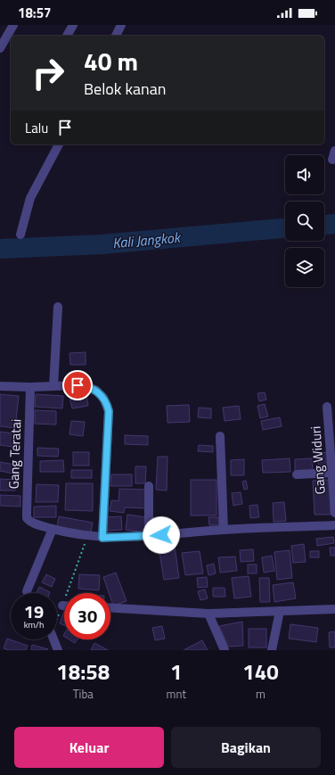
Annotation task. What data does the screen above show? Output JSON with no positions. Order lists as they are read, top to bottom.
{
  "streets": {
    "street": ["Gang Teratai", "Gang Widuri"]
  },
  "water": ["Kali Jangkok"],
  "page": {
    "status": "18:57",
    "turn": ["40 m", "Belok kanan"],
    "then": "Lalu",
    "speed": "19 km/h",
    "limit": "30",
    "eta": [
      "18:58",
      "Tiba",
      "1",
      "mnt",
      "140",
      "m"
    ],
    "buttons": ["Keluar", "Bagikan"]
  }
}
